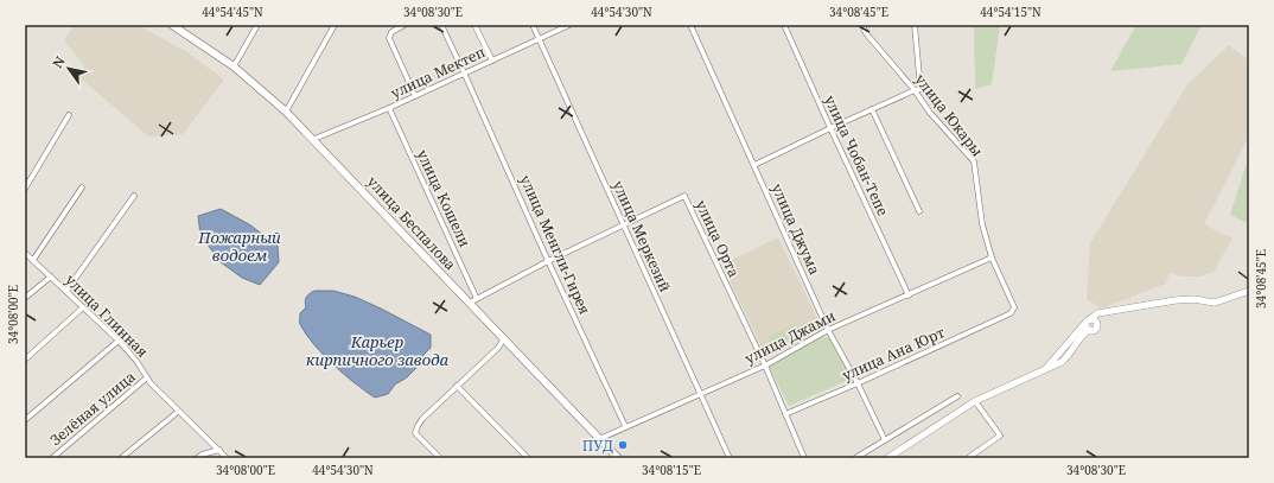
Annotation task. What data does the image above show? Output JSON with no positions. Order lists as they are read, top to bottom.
{
  "streets": {
    "main road": ["улица Беспалова"],
    "street": [
      "улица Мектеп",
      "улица Юкары",
      "улица Чобан-Тепе",
      "улица Кошели",
      "улица Джума",
      "улица Меркезий",
      "улица Орта",
      "улица Менгли-Гирея",
      "улица Глинная",
      "улица Джами",
      "улица Ана Юрт",
      "Зелёная улица"
    ]
  },
  "crossings": [
    ["улица Мектеп", "улица Кошели"],
    ["улица Мектеп", "улица Беспалова"],
    ["улица Мектеп", "улица Меркезий"],
    ["улица Мектеп", "улица Менгли-Гирея"],
    ["улица Юкары", "улица Джами"],
    ["улица Юкары", "улица Ана Юрт"],
    ["улица Чобан-Тепе", "улица Джами"],
    ["улица Кошели", "улица Орта"],
    ["улица Беспалова", "улица Орта"],
    ["улица Беспалова", "улица Джами"],
    ["улица Джума", "улица Джами"],
    ["улица Джума", "улица Ана Юрт"],
    ["улица Меркезий", "улица Орта"],
    ["улица Меркезий", "улица Джами"],
    ["улица Орта", "улица Менгли-Гирея"],
    ["улица Орта", "улица Джами"],
    ["улица Орта", "улица Ана Юрт"],
    ["улица Менгли-Гирея", "улица Джами"],
    ["улица Глинная", "Зелёная улица"]
  ],
  "water": ["Пожарный водоем", "Карьер кирпичного завода"],
  "places": ["ПУД"],
  "north": "top left",
  "coordinates": [
    "44°54'45\"N",
    "34°08'30\"E",
    "44°54'30\"N",
    "34°08'45\"E",
    "44°54'15\"N",
    "34°08'00\"E",
    "34°08'15\"E"
  ]
}
